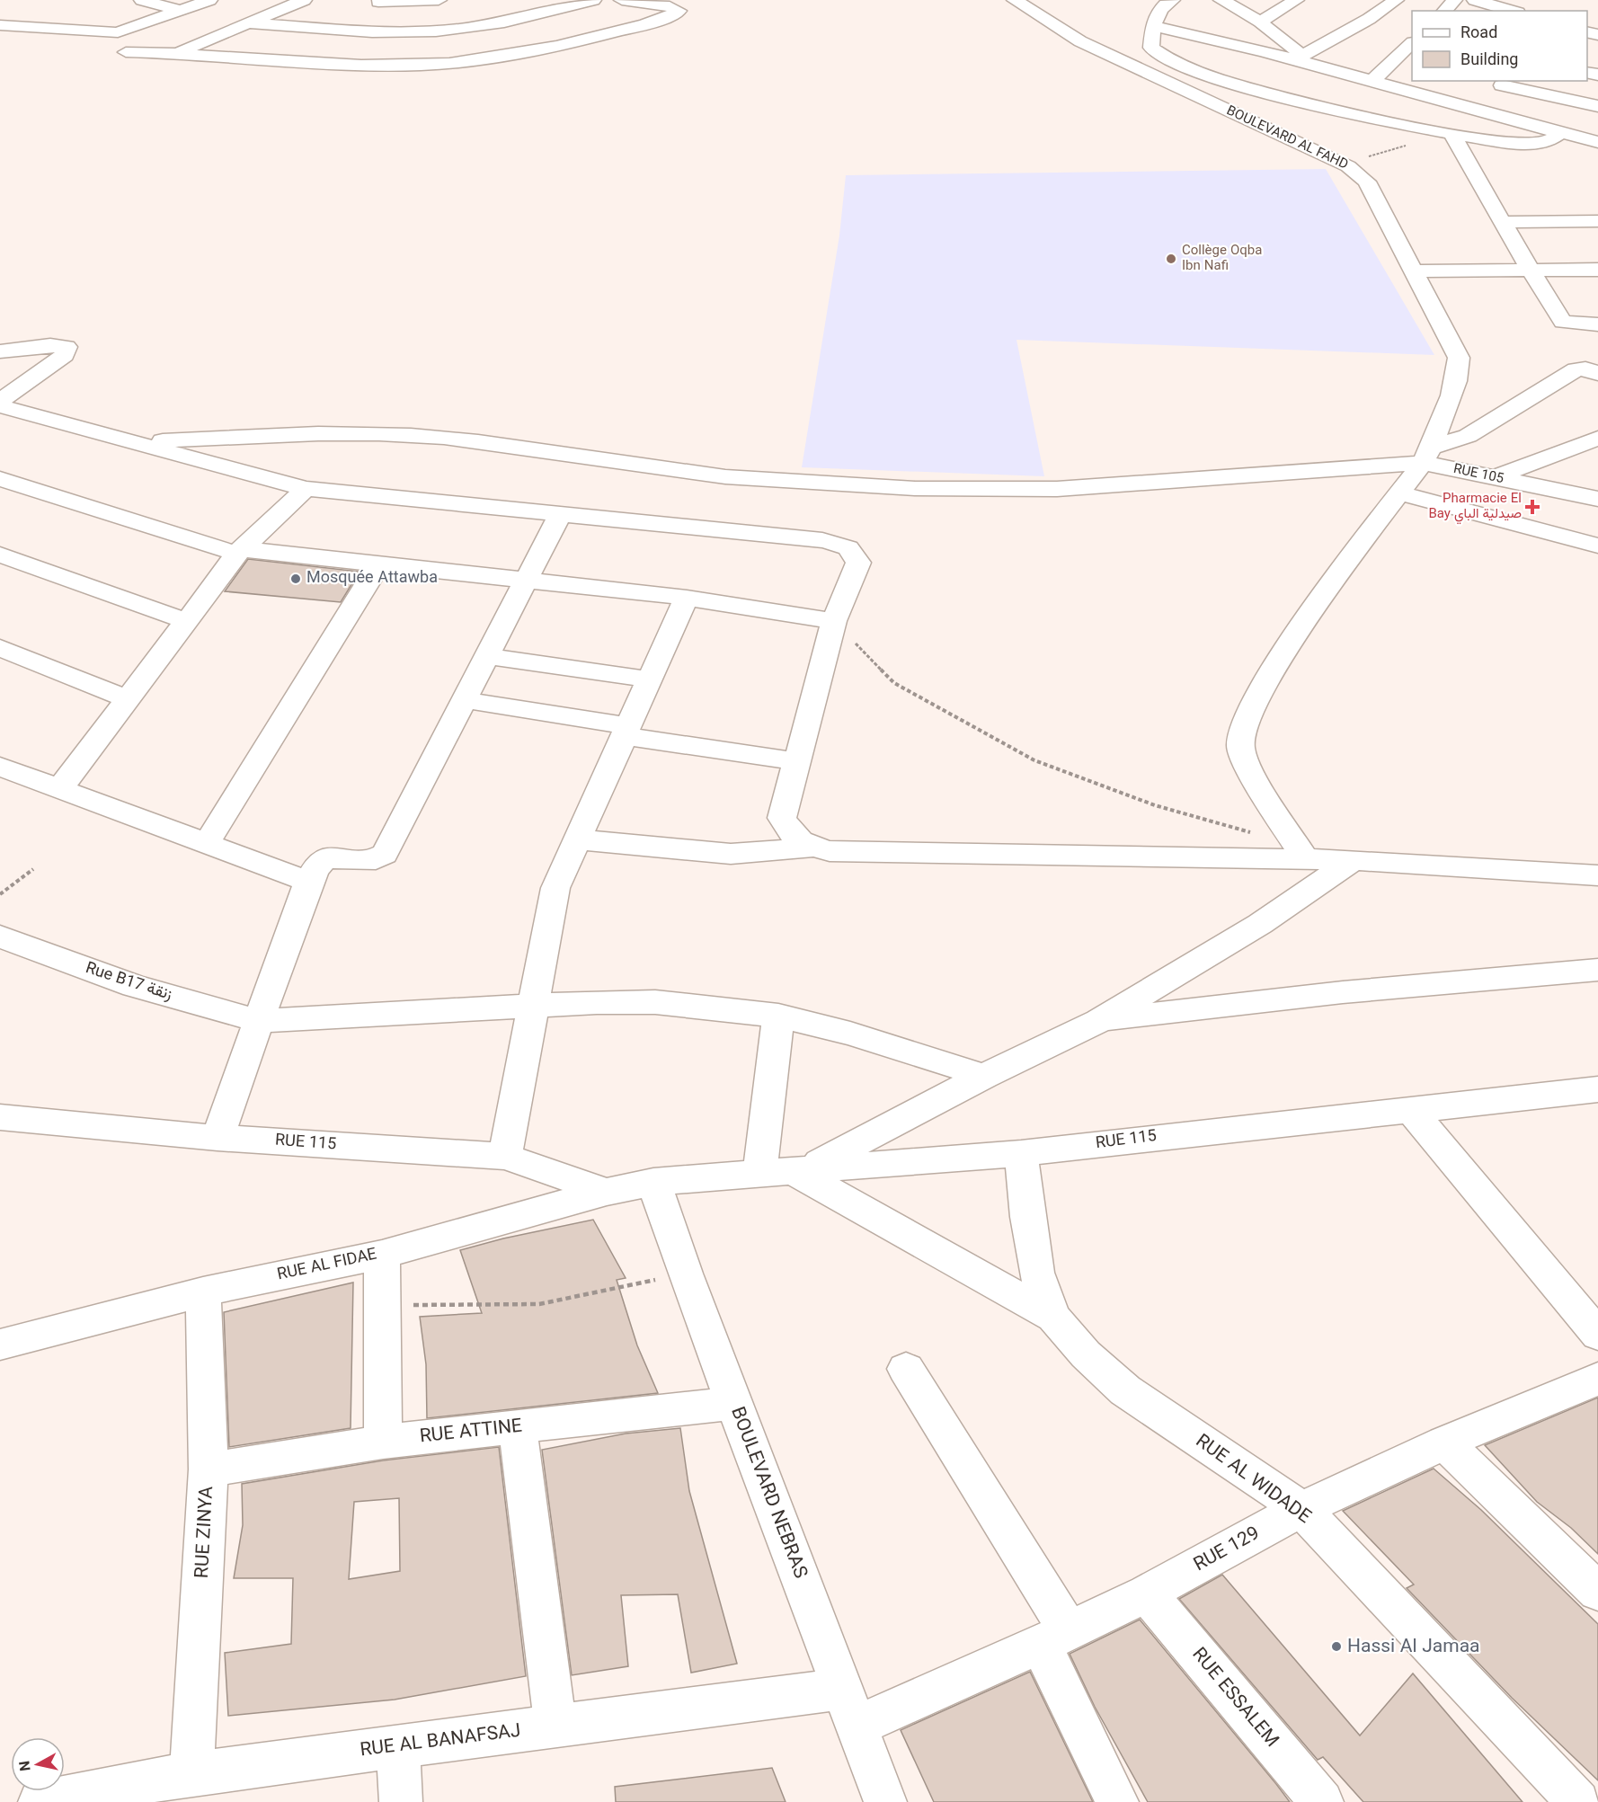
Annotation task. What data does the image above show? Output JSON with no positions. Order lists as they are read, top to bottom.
{
  "streets": {
    "street": [
      "BOULEVARD AL FAHD",
      "RUE 105",
      "Rue B17 زنقة",
      "RUE 115",
      "RUE AL FIDAE",
      "RUE ATTINE",
      "RUE AL WIDADE",
      "BOULEVARD NEBRAS",
      "RUE ZINYA",
      "RUE 129",
      "RUE ESSALEM",
      "RUE AL BANAFSAJ"
    ]
  },
  "crossings": [
    ["BOULEVARD AL FAHD", "RUE 105"],
    ["RUE 115", "RUE AL FIDAE"],
    ["RUE 115", "RUE AL WIDADE"],
    ["RUE 115", "BOULEVARD NEBRAS"],
    ["RUE AL FIDAE", "BOULEVARD NEBRAS"],
    ["RUE AL FIDAE", "RUE ZINYA"],
    ["RUE ATTINE", "BOULEVARD NEBRAS"],
    ["RUE ATTINE", "RUE ZINYA"],
    ["RUE AL WIDADE", "RUE 129"],
    ["BOULEVARD NEBRAS", "RUE 129"],
    ["BOULEVARD NEBRAS", "RUE AL BANAFSAJ"],
    ["RUE ZINYA", "RUE AL BANAFSAJ"],
    ["RUE 129", "RUE ESSALEM"],
    ["RUE 129", "RUE AL BANAFSAJ"]
  ],
  "places": {
    "other": ["Collège Oqba Ibn Nafi", "Mosquée Attawba", "Hassi Al Jamaa"],
    "health": ["Pharmacie El Bay صيدلية الباي"]
  },
  "legend": ["Road", "Building"],
  "north": "left"
}
